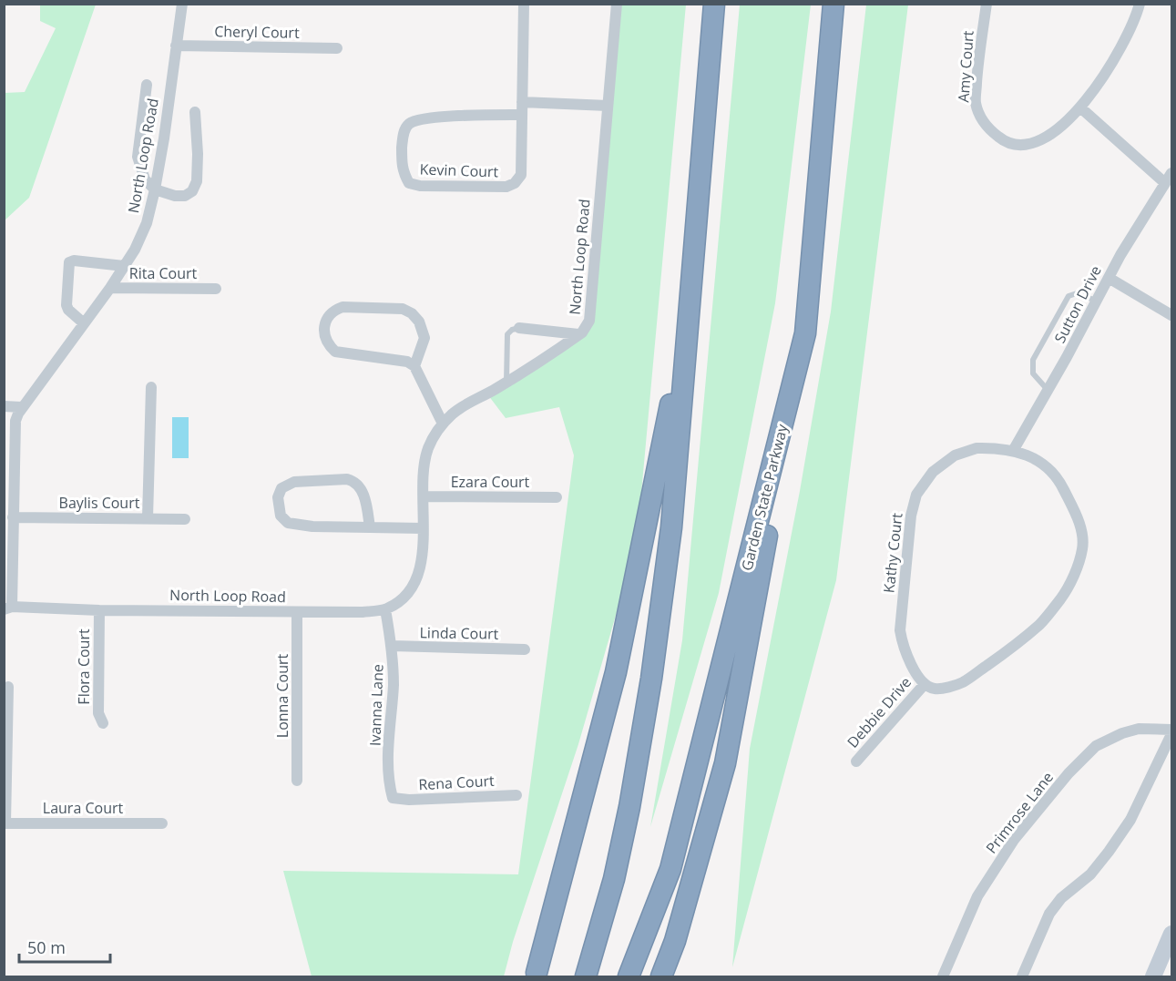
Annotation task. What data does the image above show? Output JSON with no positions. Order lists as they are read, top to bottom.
{
  "streets": {
    "highway": ["Garden State Parkway"],
    "street": [
      "Cheryl Court",
      "Amy Court",
      "North Loop Road",
      "Kevin Court",
      "Rita Court",
      "Sutton Drive",
      "Ezara Court",
      "Baylis Court",
      "Kathy Court",
      "Linda Court",
      "Flora Court",
      "Lonna Court",
      "Ivanna Lane",
      "Debbie Drive",
      "Rena Court",
      "Laura Court",
      "Primrose Lane"
    ]
  },
  "crossings": [
    ["Cheryl Court", "North Loop Road"],
    ["North Loop Road", "Rita Court"],
    ["North Loop Road", "Ezara Court"],
    ["North Loop Road", "Baylis Court"],
    ["North Loop Road", "Flora Court"],
    ["North Loop Road", "Lonna Court"],
    ["North Loop Road", "Ivanna Lane"],
    ["Sutton Drive", "Kathy Court"],
    ["Kathy Court", "Debbie Drive"],
    ["Linda Court", "Ivanna Lane"],
    ["Ivanna Lane", "Rena Court"]
  ],
  "scale_bar": "50 m"
}
